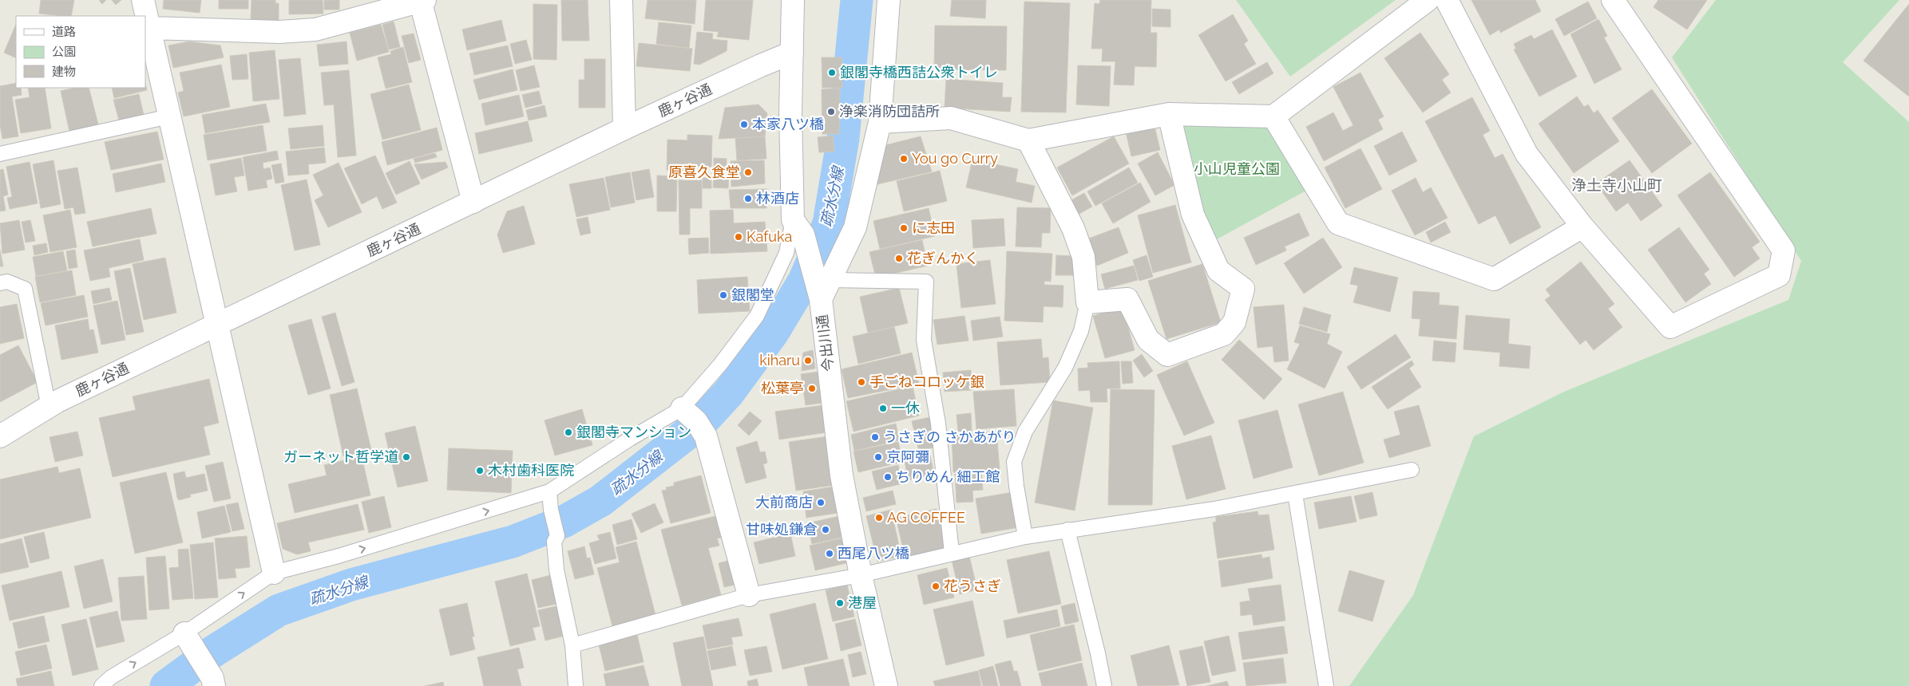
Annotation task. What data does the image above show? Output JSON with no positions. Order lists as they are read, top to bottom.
{
  "streets": {
    "street": ["鹿ヶ谷通", "今出川通"]
  },
  "districts": ["浄土寺小山町"],
  "water": ["疏水分線"],
  "parks": ["小山児童公園"],
  "places": [
    "銀閣寺橋西詰公衆トイレ",
    "浄楽消防団詰所",
    "本家八ツ橋",
    "You go Curry",
    "原喜久食堂",
    "林酒店",
    "に志田",
    "Kafuka",
    "花ぎんかく",
    "銀閣堂",
    "kiharu",
    "手ごねコロッケ銀",
    "松葉亭",
    "一休",
    "銀閣寺マンション",
    "うさぎの さかあがり",
    "ガーネット哲学道",
    "京阿彌",
    "木村歯科医院",
    "ちりめん 細工館",
    "大前商店",
    "AG COFFEE",
    "甘味処鎌倉",
    "西尾八ツ橋",
    "花うさぎ",
    "港屋"
  ],
  "legend": ["道路", "公園", "建物"]
}
